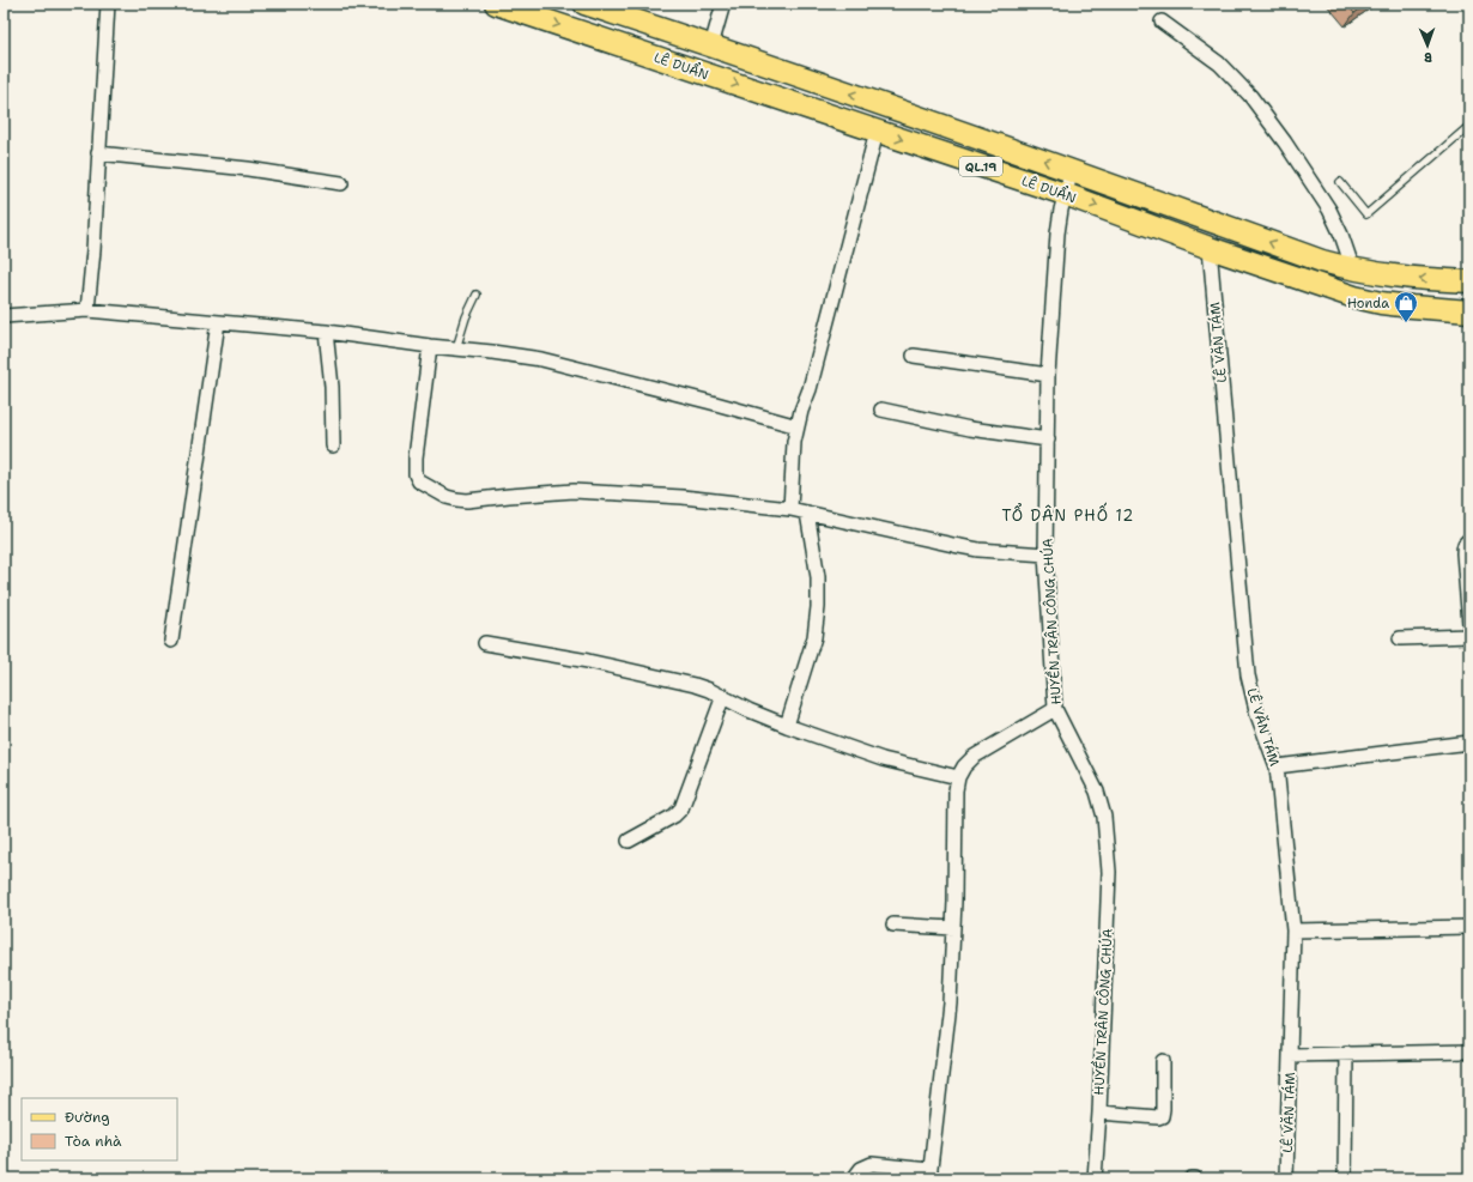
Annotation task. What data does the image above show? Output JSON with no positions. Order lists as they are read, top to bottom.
{
  "streets": {
    "main road": ["LÊ DUẨN", "QL.19"],
    "street": ["LÊ VĂN TÁM", "HUYỀN TRÂN CÔNG CHÚA"]
  },
  "crossings": [
    ["LÊ DUẨN", "LÊ VĂN TÁM"],
    ["LÊ DUẨN", "HUYỀN TRÂN CÔNG CHÚA"]
  ],
  "districts": ["TỔ DÂN PHỐ 12"],
  "places": {
    "shop": ["Honda"]
  },
  "legend": ["Đường", "Tòa nhà"],
  "north": "bottom"
}
